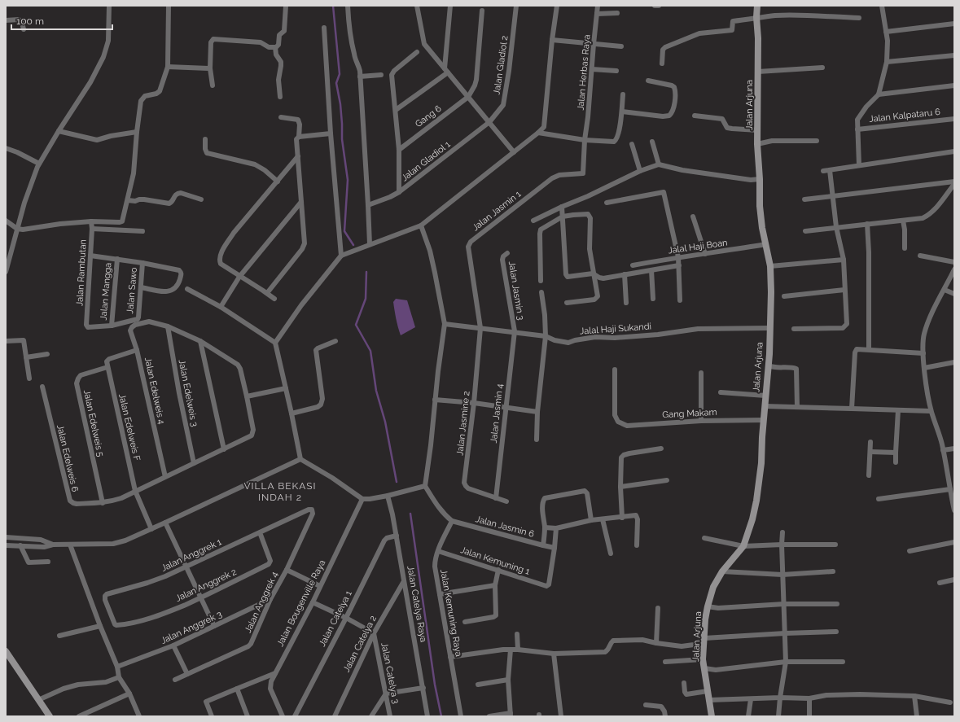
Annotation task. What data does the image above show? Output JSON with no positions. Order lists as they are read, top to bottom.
{
  "streets": {
    "street": [
      "Jalan Gladiol 2",
      "Jalan Herbas Raya",
      "Jalan Arjuna",
      "Jalan Kalpataru 6",
      "Gang 6",
      "Jalan Gladiol 1",
      "Jalan Jasmin 1",
      "Jalal Haji Boan",
      "Jalan Rambutan",
      "Jalan Sawo",
      "Jalan Jasmin 3",
      "Jalan Mangga",
      "Jalal Haji Sukandi",
      "Jalan Edelweis 4",
      "Jalan Edelweis 3",
      "Jalan Jasmin 4",
      "Gang Makam",
      "Jalan Edelweis 5",
      "Jalan Jasmine 2",
      "Jalan Edelweis F",
      "Jalan Edelweis 6",
      "Jalan Jasmin 6",
      "Jalan Anggrek 1",
      "Jalan Kemuning 1",
      "Jalan Anggrek 2",
      "Jalan Anggrek 4",
      "Jalan Bougenville Raya",
      "Jalan Catelya Raya",
      "Jalan Kemuning Raya",
      "Jalan Catelya 1",
      "Jalan Anggrek 3",
      "Jalan Catelya 2",
      "Jalan Catelya 3"
    ]
  },
  "crossings": [
    ["Jalan Gladiol 2", "Jalan Gladiol 1"],
    ["Jalan Herbas Raya", "Jalan Jasmin 1"],
    ["Jalan Arjuna", "Jalal Haji Boan"],
    ["Jalan Arjuna", "Jalal Haji Sukandi"],
    ["Jalan Arjuna", "Gang Makam"],
    ["Jalan Jasmin 1", "Jalal Haji Sukandi"],
    ["Jalan Jasmin 1", "Jalan Jasmine 2"],
    ["Jalan Rambutan", "Jalan Sawo"],
    ["Jalan Rambutan", "Jalan Mangga"],
    ["Jalan Sawo", "Jalan Mangga"],
    ["Jalan Jasmin 3", "Jalal Haji Sukandi"],
    ["Jalan Jasmin 3", "Jalan Jasmin 4"],
    ["Jalal Haji Sukandi", "Jalan Jasmin 4"],
    ["Jalal Haji Sukandi", "Jalan Jasmine 2"],
    ["Jalan Edelweis 4", "Jalan Edelweis 3"],
    ["Jalan Edelweis 4", "Jalan Edelweis 6"],
    ["Jalan Edelweis 3", "Jalan Edelweis 6"],
    ["Jalan Jasmin 4", "Jalan Jasmine 2"],
    ["Jalan Edelweis 5", "Jalan Edelweis F"],
    ["Jalan Edelweis 5", "Jalan Edelweis 6"],
    ["Jalan Edelweis F", "Jalan Edelweis 6"],
    ["Jalan Jasmin 6", "Jalan Kemuning 1"],
    ["Jalan Jasmin 6", "Jalan Kemuning Raya"],
    ["Jalan Anggrek 1", "Jalan Anggrek 2"],
    ["Jalan Anggrek 1", "Jalan Anggrek 4"],
    ["Jalan Kemuning 1", "Jalan Kemuning Raya"],
    ["Jalan Anggrek 4", "Jalan Anggrek 3"],
    ["Jalan Catelya Raya", "Jalan Catelya 1"],
    ["Jalan Catelya Raya", "Jalan Catelya 2"],
    ["Jalan Catelya 2", "Jalan Catelya 3"]
  ],
  "districts": ["VILLA BEKASI INDAH 2"],
  "scale_bar": "100 m"
}
